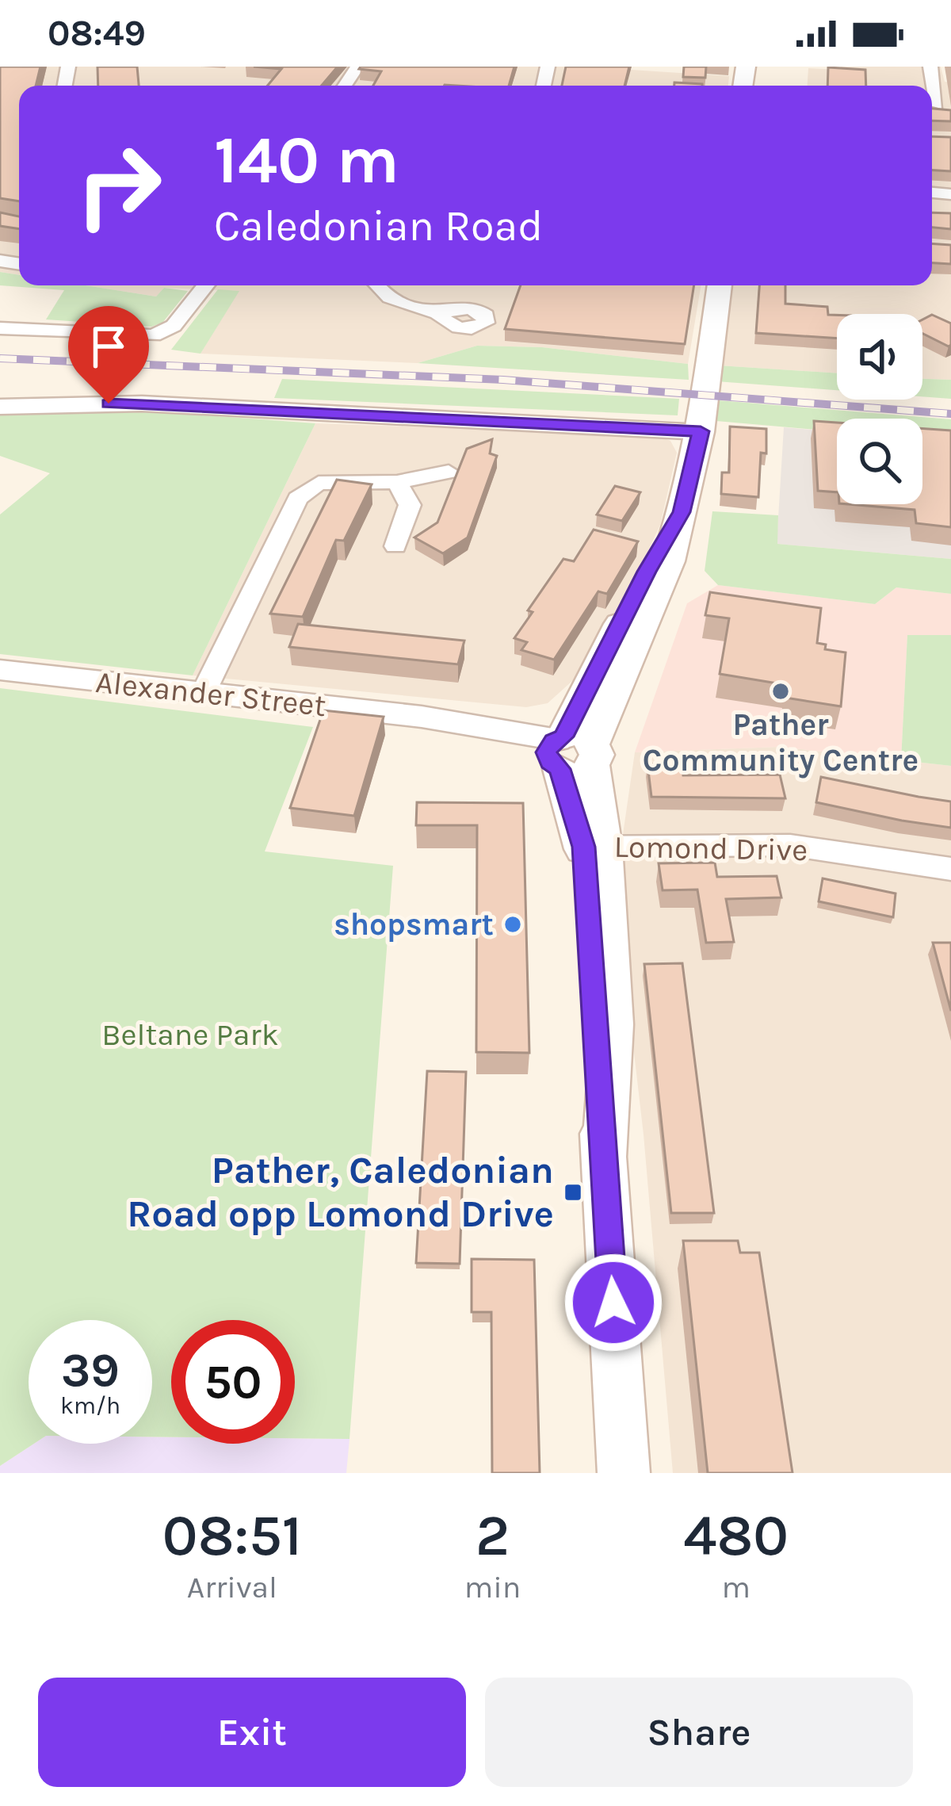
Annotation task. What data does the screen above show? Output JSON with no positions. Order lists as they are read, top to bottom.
{
  "streets": {
    "street": ["Alexander Street", "Lomond Drive"]
  },
  "parks": ["Beltane Park"],
  "places": {
    "other": ["Pather Community Centre", "shopsmart"],
    "transit": ["Pather, Caledonian Road opp Lomond Drive"]
  },
  "page": {
    "status": "08:49",
    "turn": ["140 m", "Caledonian Road"],
    "speed": "39 km/h",
    "limit": "50",
    "eta": [
      "08:51",
      "Arrival",
      "2",
      "min",
      "480",
      "m"
    ],
    "buttons": ["Exit", "Share"]
  }
}
